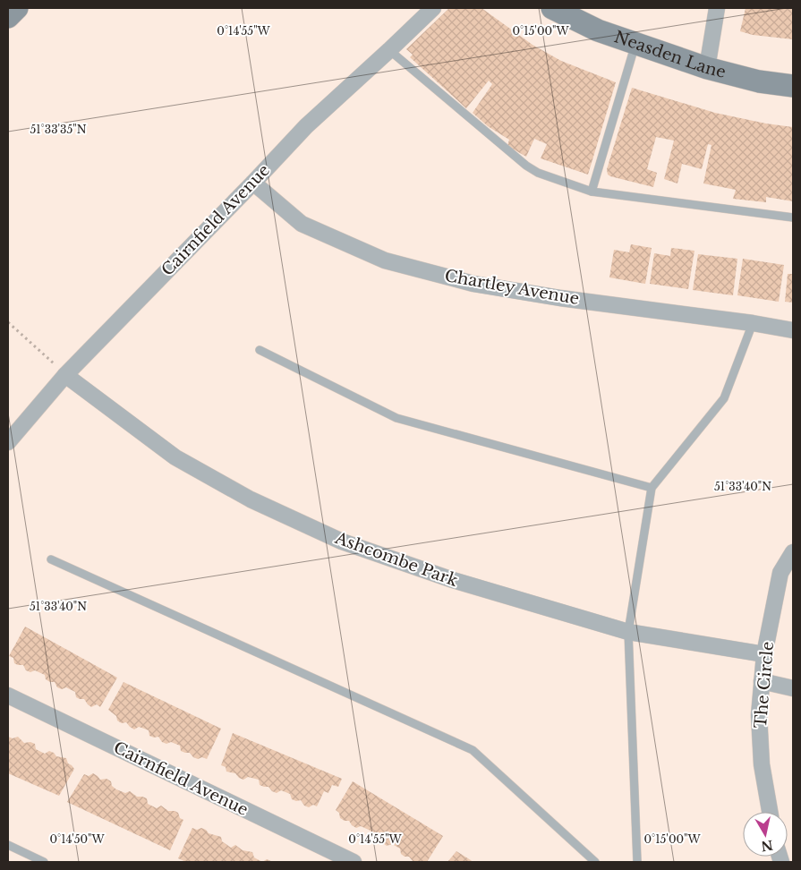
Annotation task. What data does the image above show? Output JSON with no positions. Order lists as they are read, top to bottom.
{
  "streets": {
    "street": [
      "Neasden Lane",
      "Cairnfield Avenue",
      "Chartley Avenue",
      "Ashcombe Park",
      "The Circle"
    ]
  },
  "crossings": [
    ["Cairnfield Avenue", "Chartley Avenue"],
    ["Cairnfield Avenue", "Ashcombe Park"],
    ["Ashcombe Park", "The Circle"]
  ],
  "north": "bottom",
  "coordinates": [
    "0°14'55\"W",
    "0°15'00\"W",
    "51°33'35\"N",
    "51°33'40\"N",
    "0°14'50\"W"
  ]
}
